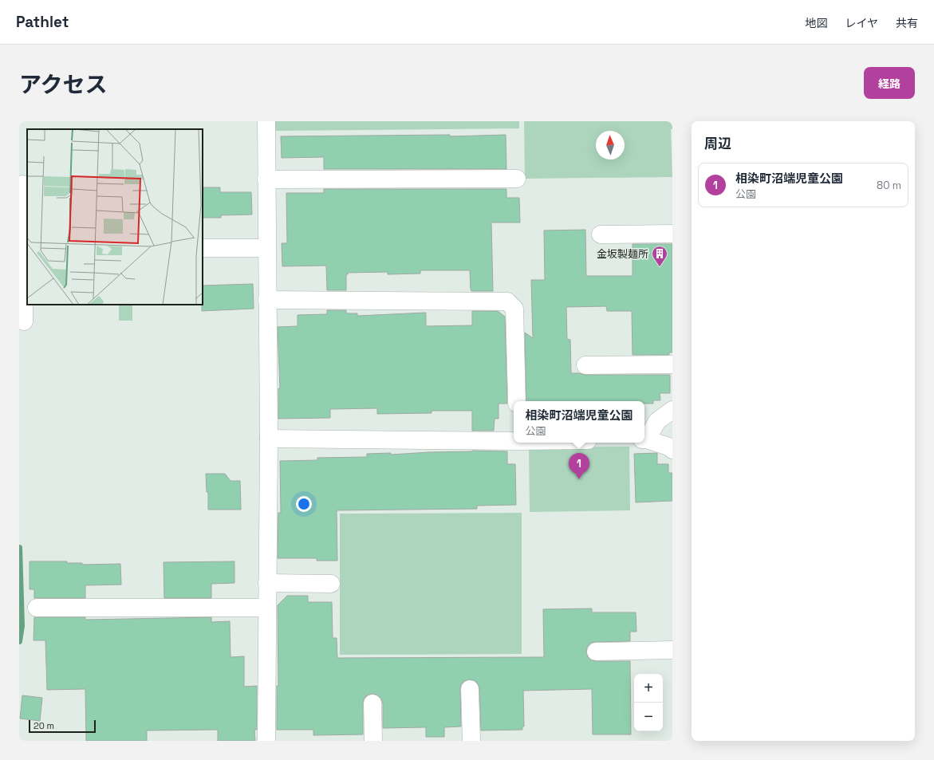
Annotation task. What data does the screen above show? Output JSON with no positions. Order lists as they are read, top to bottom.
{
  "places": {
    "building": ["金坂製麺所"]
  },
  "scale_bar": "20 m",
  "north": "top",
  "page": {
    "header": "Pathlet",
    "nav": ["地図", "レイヤ", "共有"],
    "title": "アクセス",
    "buttons": "経路",
    "heading": "周辺",
    "list": [
      {
        "mark": "1",
        "name": "相染町沼端児童公園",
        "note": "公園",
        "value": "80 m"
      }
    ],
    "popup": ["相染町沼端児童公園", "公園"],
    "pins": "1",
    "map_buttons": ["+", "−"],
    "scale": "20 m"
  }
}
